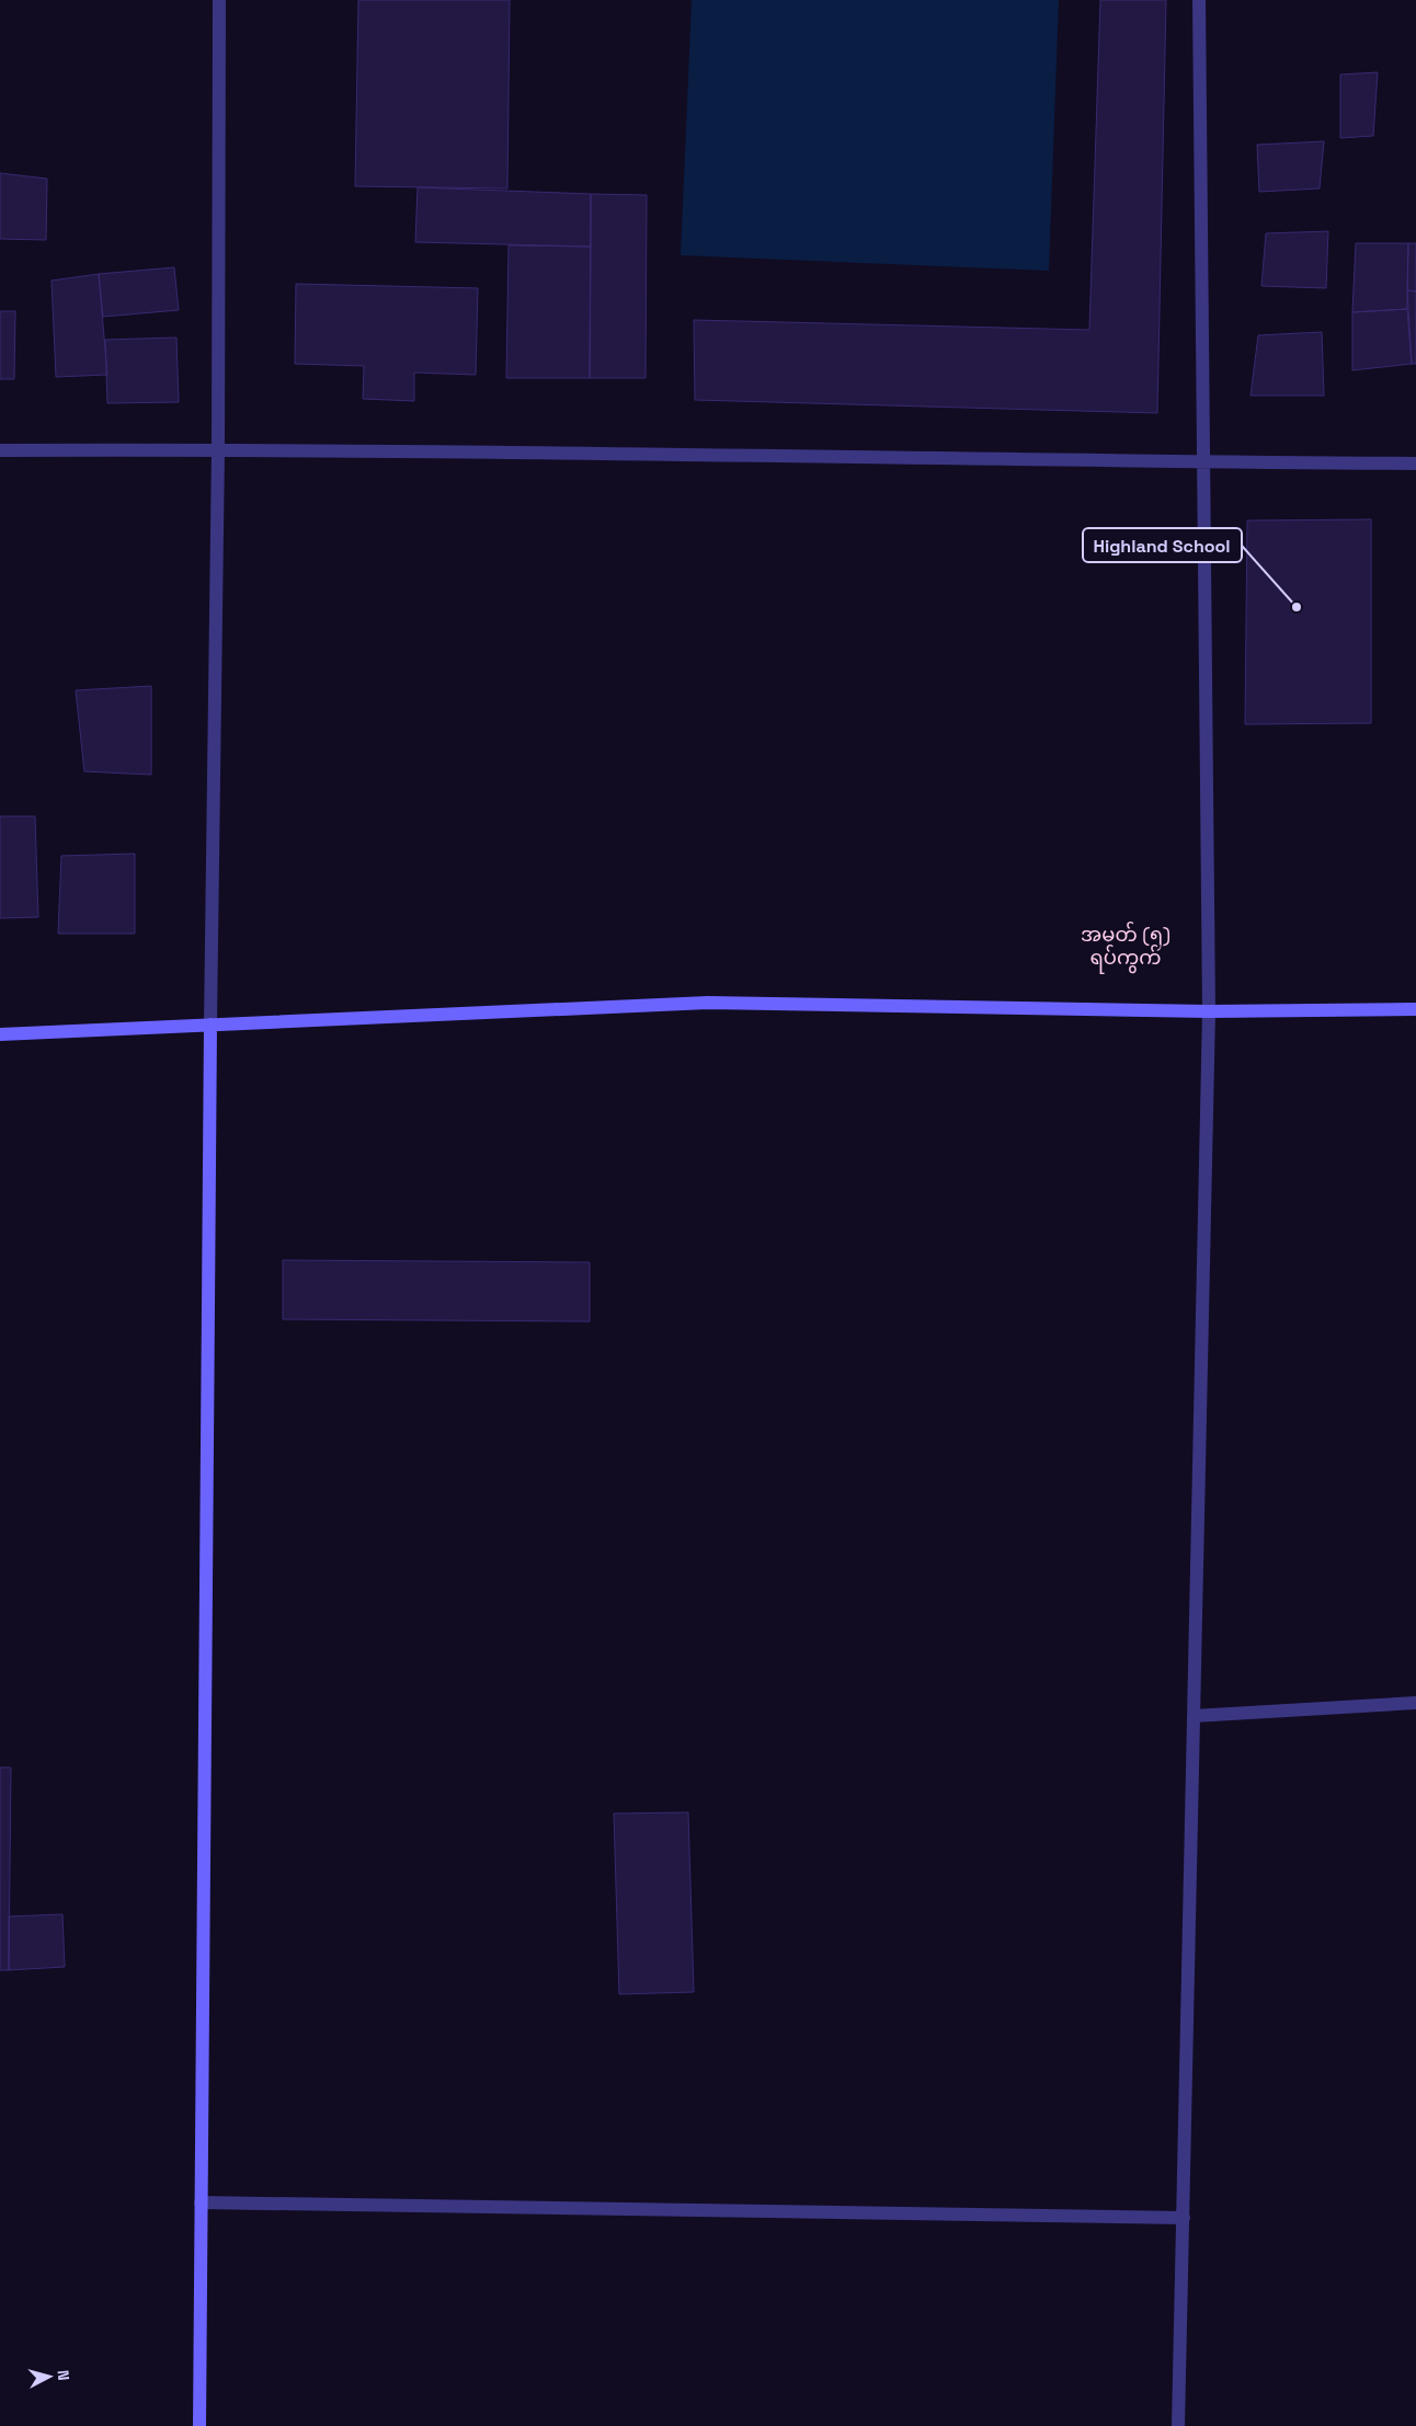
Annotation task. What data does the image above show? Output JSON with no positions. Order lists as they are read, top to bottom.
{
  "districts": ["အမှတ် (၅) ရပ်ကွက်"],
  "places": ["Highland School"],
  "north": "right"
}
